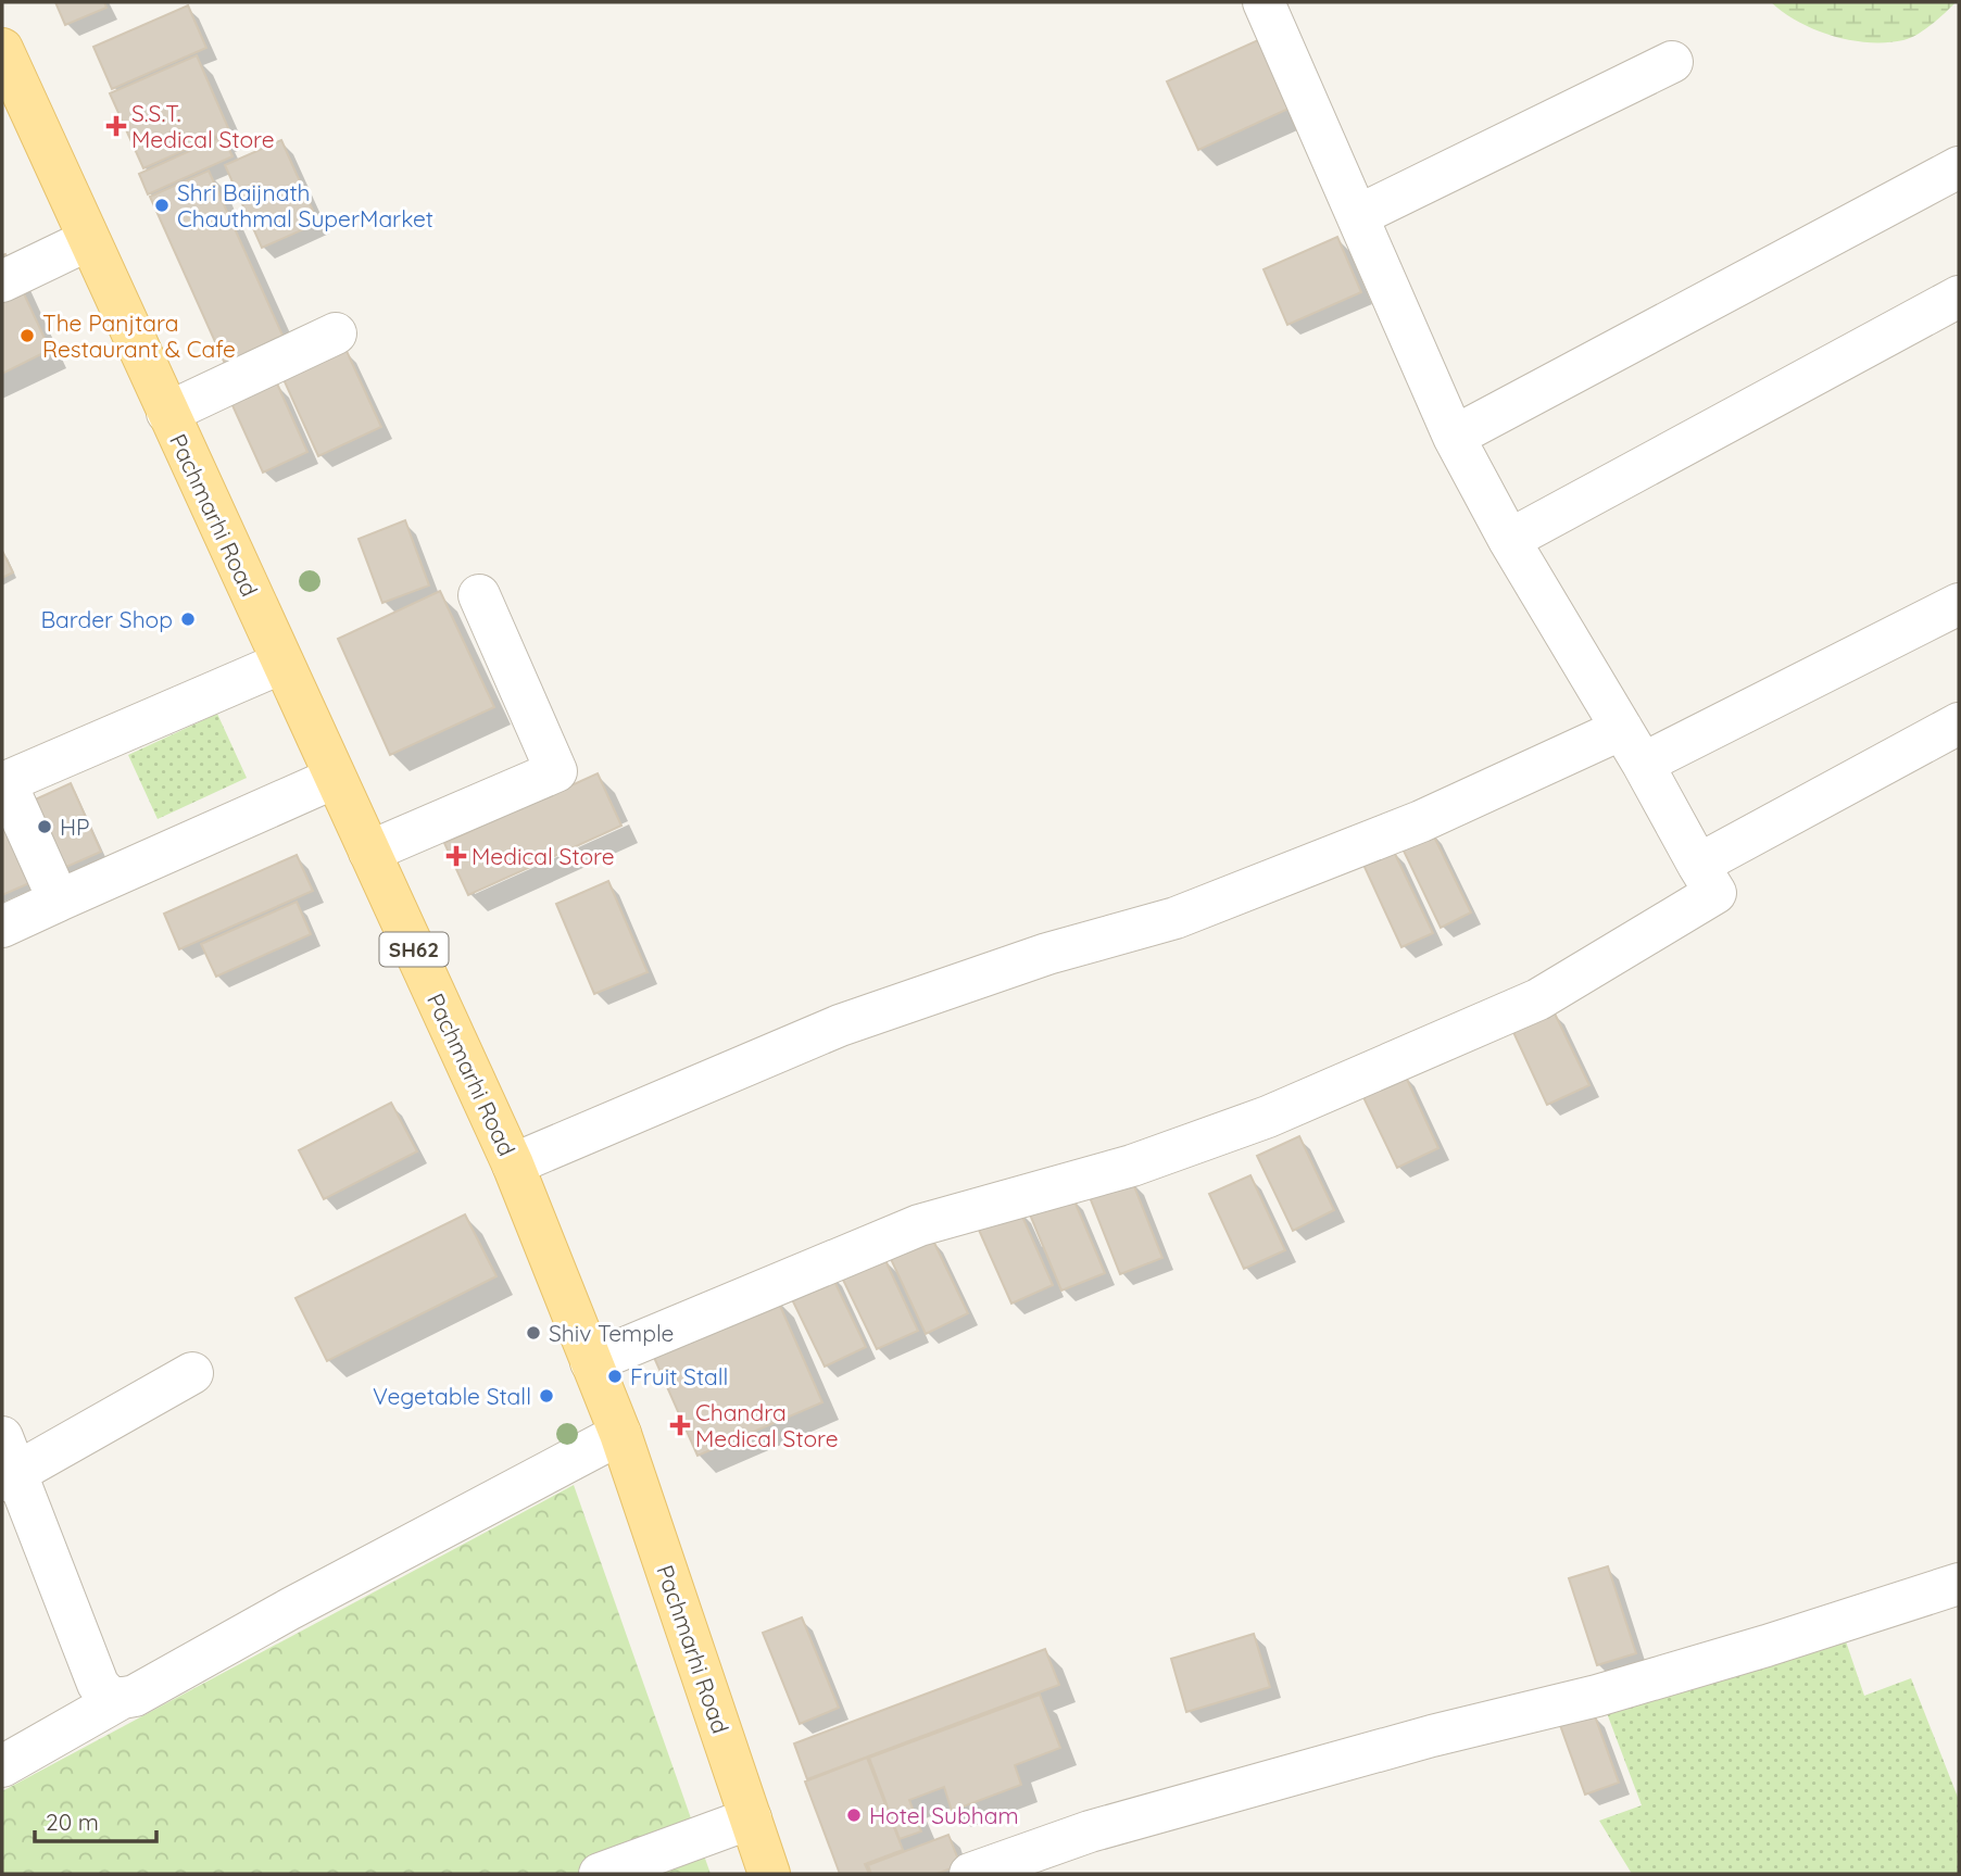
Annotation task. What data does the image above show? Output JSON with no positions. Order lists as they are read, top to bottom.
{
  "streets": {
    "main road": ["Pachmarhi Road", "SH62"]
  },
  "places": {
    "health": ["S.S.T. Medical Store", "Medical Store", "Chandra Medical Store"],
    "other": [
      "Shri Baijnath Chauthmal SuperMarket",
      "The Panjtara Restaurant & Cafe",
      "Barder Shop",
      "HP",
      "Shiv Temple",
      "Fruit Stall",
      "Vegetable Stall",
      "Hotel Subham"
    ]
  },
  "scale_bar": "20 m"
}
